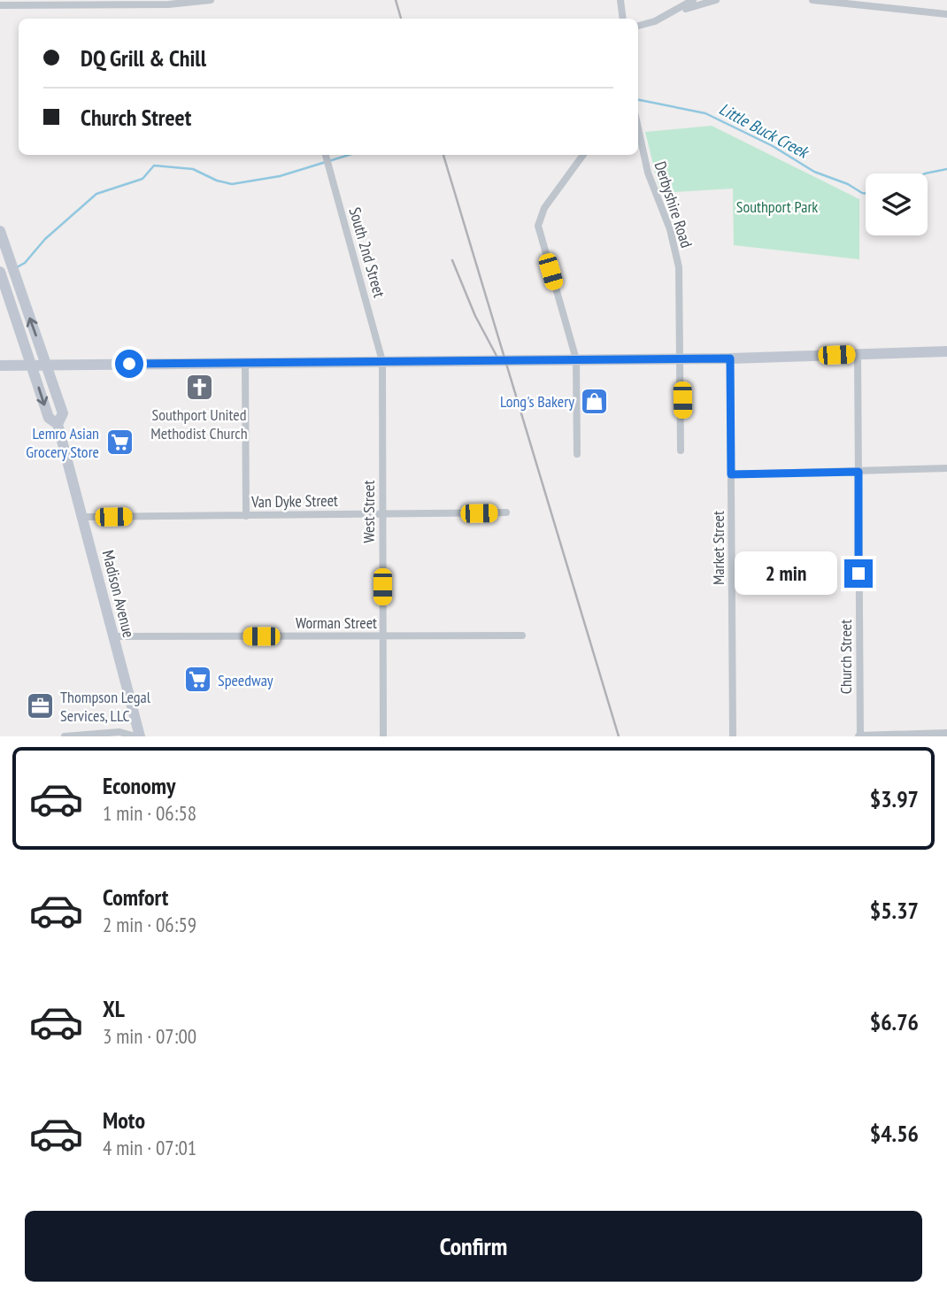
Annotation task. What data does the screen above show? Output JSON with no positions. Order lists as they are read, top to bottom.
{
  "streets": {
    "main road": ["Madison Avenue"],
    "street": [
      "Derbyshire Road",
      "South 2nd Street",
      "Van Dyke Street",
      "West Street",
      "Market Street",
      "Worman Street",
      "Church Street"
    ]
  },
  "crossings": [
    ["South 2nd Street", "West Street"],
    ["Van Dyke Street", "West Street"],
    ["Van Dyke Street", "Madison Avenue"],
    ["West Street", "Worman Street"],
    ["Madison Avenue", "Worman Street"]
  ],
  "water": ["Little Buck Creek"],
  "parks": ["Southport Park"],
  "places": {
    "church": ["Southport United Methodist Church"],
    "shop": ["Long's Bakery"],
    "supermarket": ["Lemro Asian Grocery Store", "Speedway"],
    "office": ["Thompson Legal Services, LLC"]
  },
  "page": {
    "banner": ["DQ Grill & Chill", "Church Street"],
    "bubble": "2 min",
    "list": [
      {
        "name": "Economy",
        "note": "1 min · 06:58",
        "value": "$3.97"
      },
      {
        "name": "Comfort",
        "note": "2 min · 06:59",
        "value": "$5.37"
      },
      {
        "name": "XL",
        "note": "3 min · 07:00",
        "value": "$6.76"
      },
      {
        "name": "Moto",
        "note": "4 min · 07:01",
        "value": "$4.56"
      }
    ],
    "buttons": "Confirm"
  }
}
